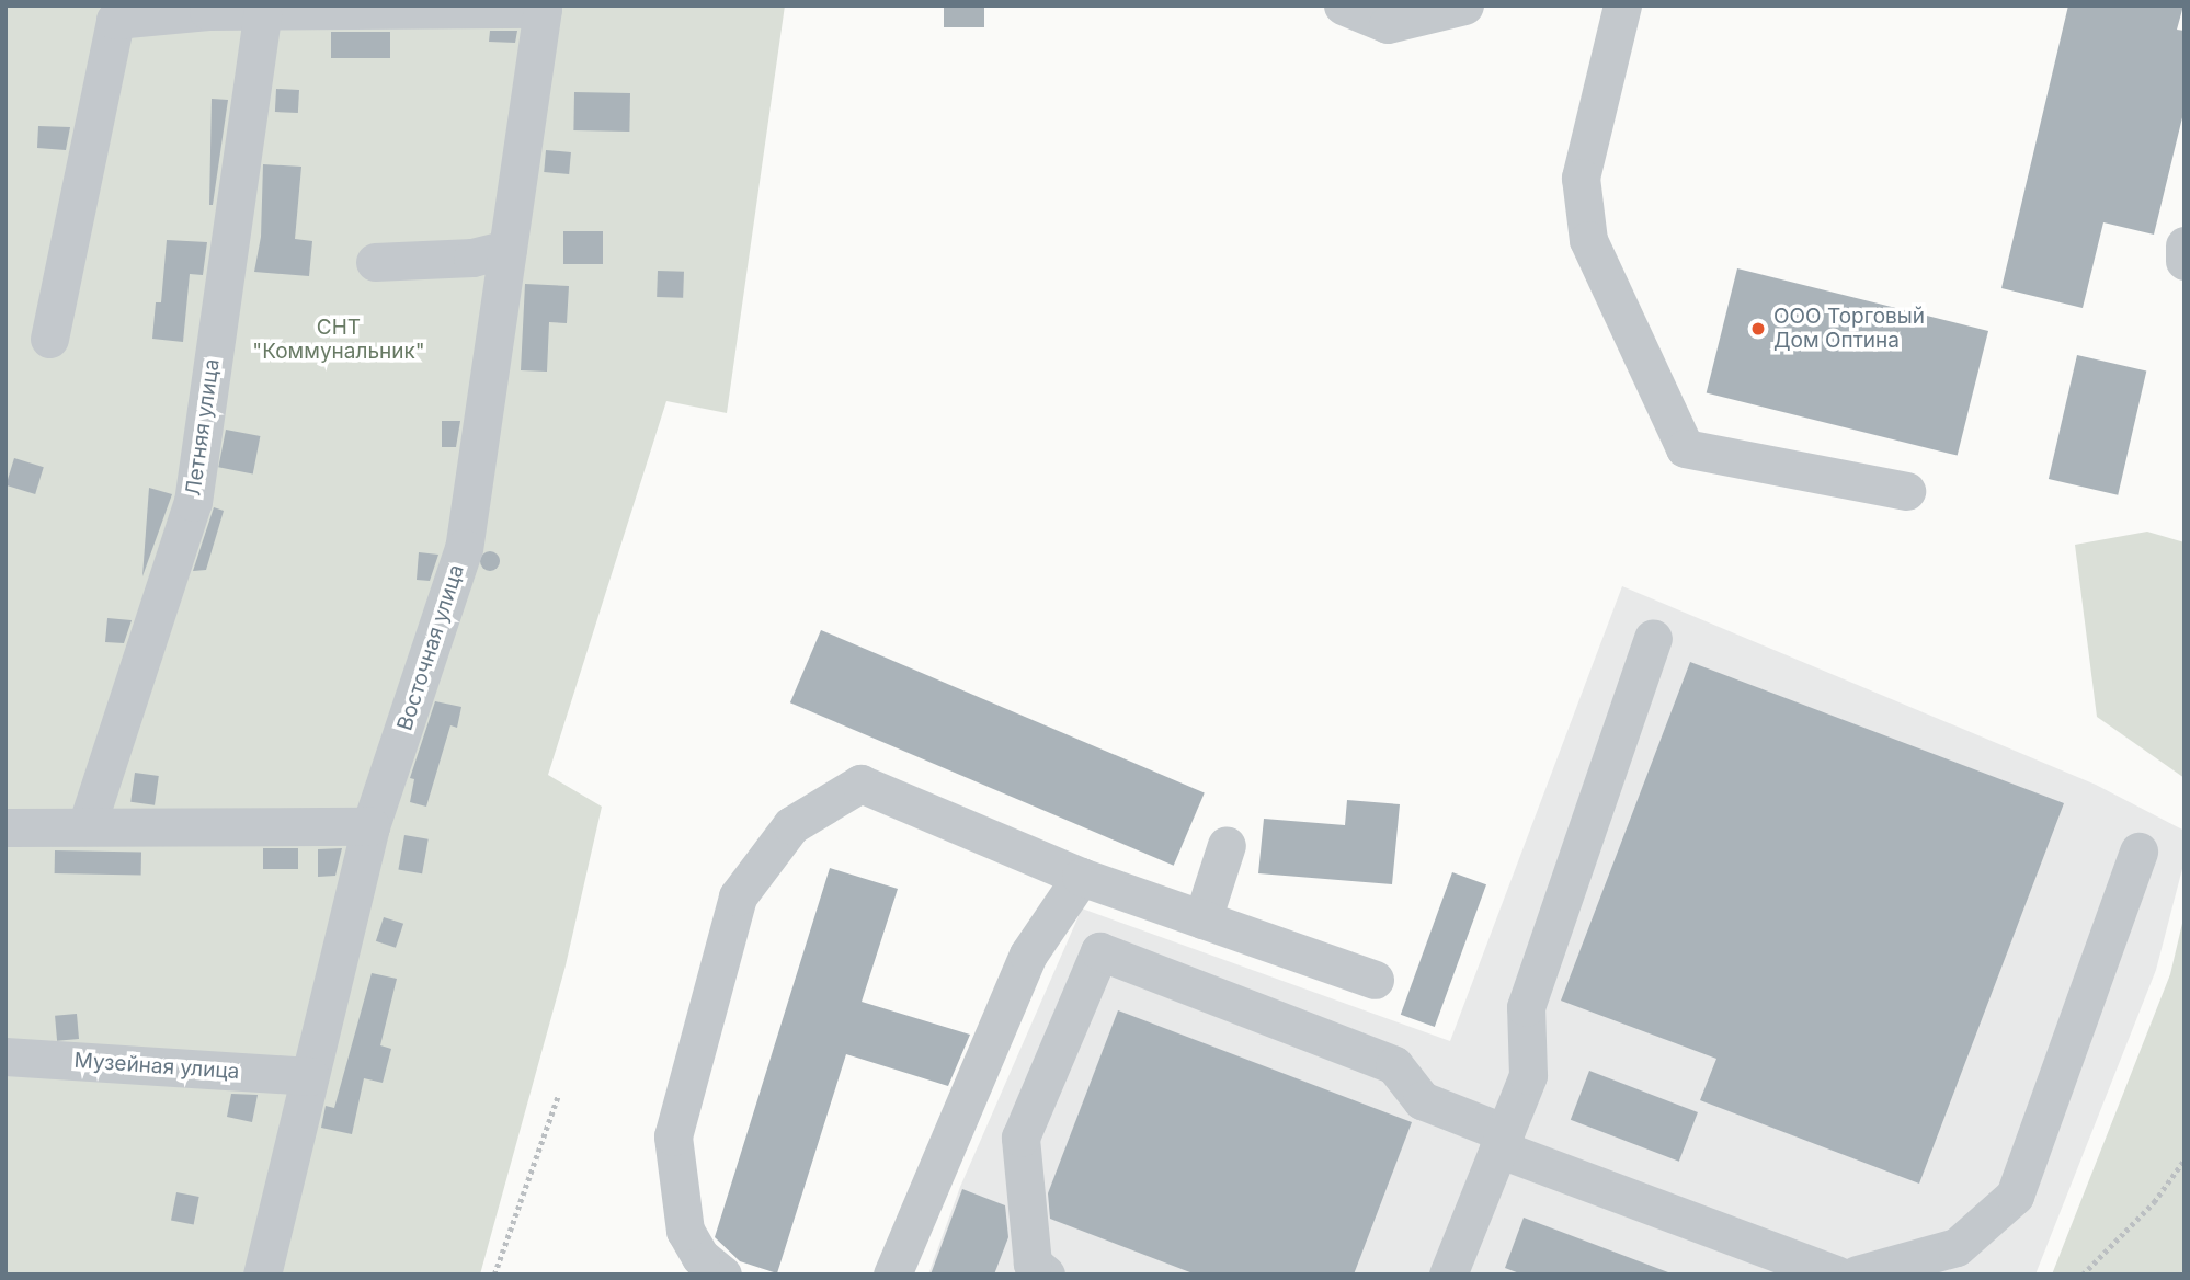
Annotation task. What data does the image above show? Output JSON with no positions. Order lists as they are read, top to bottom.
{
  "streets": {
    "street": ["Летняя улица", "Восточная улица", "Музейная улица"]
  },
  "crossings": [
    ["Летняя улица", "Восточная улица"],
    ["Восточная улица", "Музейная улица"]
  ],
  "parks": ["СНТ \"Коммунальник\""],
  "places": ["ООО Торговый Дом Оптина"]
}
